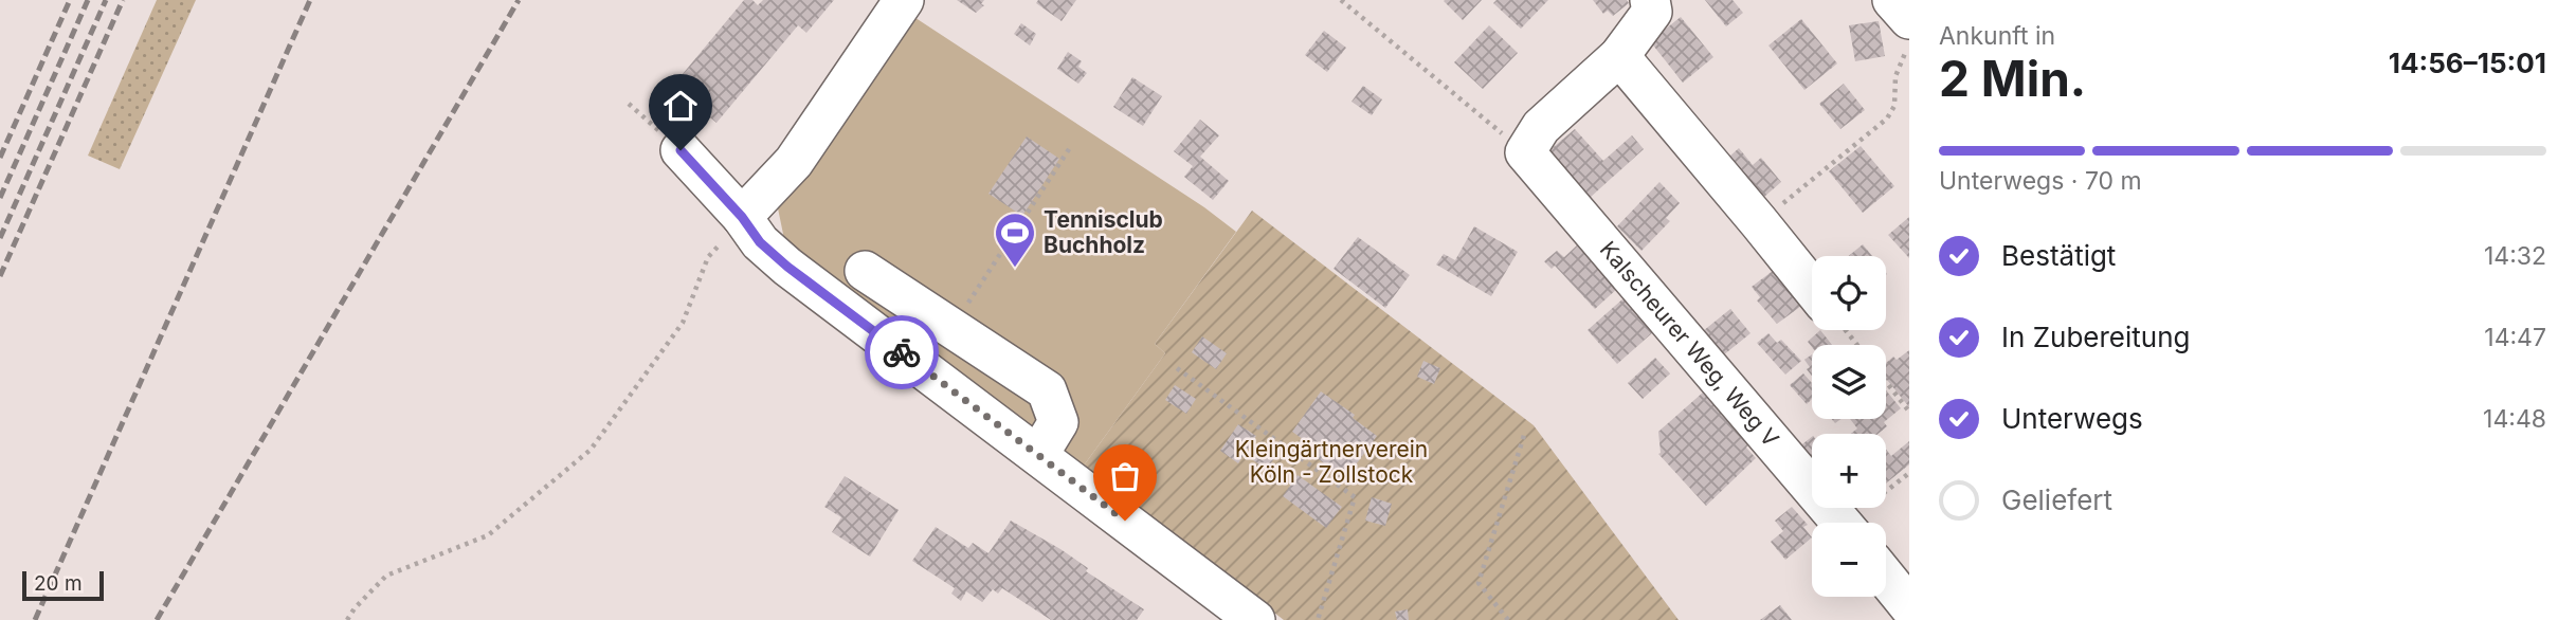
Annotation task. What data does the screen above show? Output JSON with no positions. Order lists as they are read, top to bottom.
{
  "streets": {
    "street": ["Kalscheurer Weg, Weg V"]
  },
  "parks": ["Kleingärtnerverein Köln - Zollstock"],
  "places": {
    "sports": ["Tennisclub Buchholz"]
  },
  "scale_bar": "20 m",
  "page": {
    "heading": ["2 Min.", "Ankunft in", "14:56–15:01"],
    "bar": "Unterwegs · 70 m",
    "list": [
      ["Bestätigt", "14:32"],
      ["In Zubereitung", "14:47"],
      ["Unterwegs", "14:48"],
      "Geliefert"
    ],
    "map_buttons": ["+", "−"],
    "scale": "20 m"
  }
}
